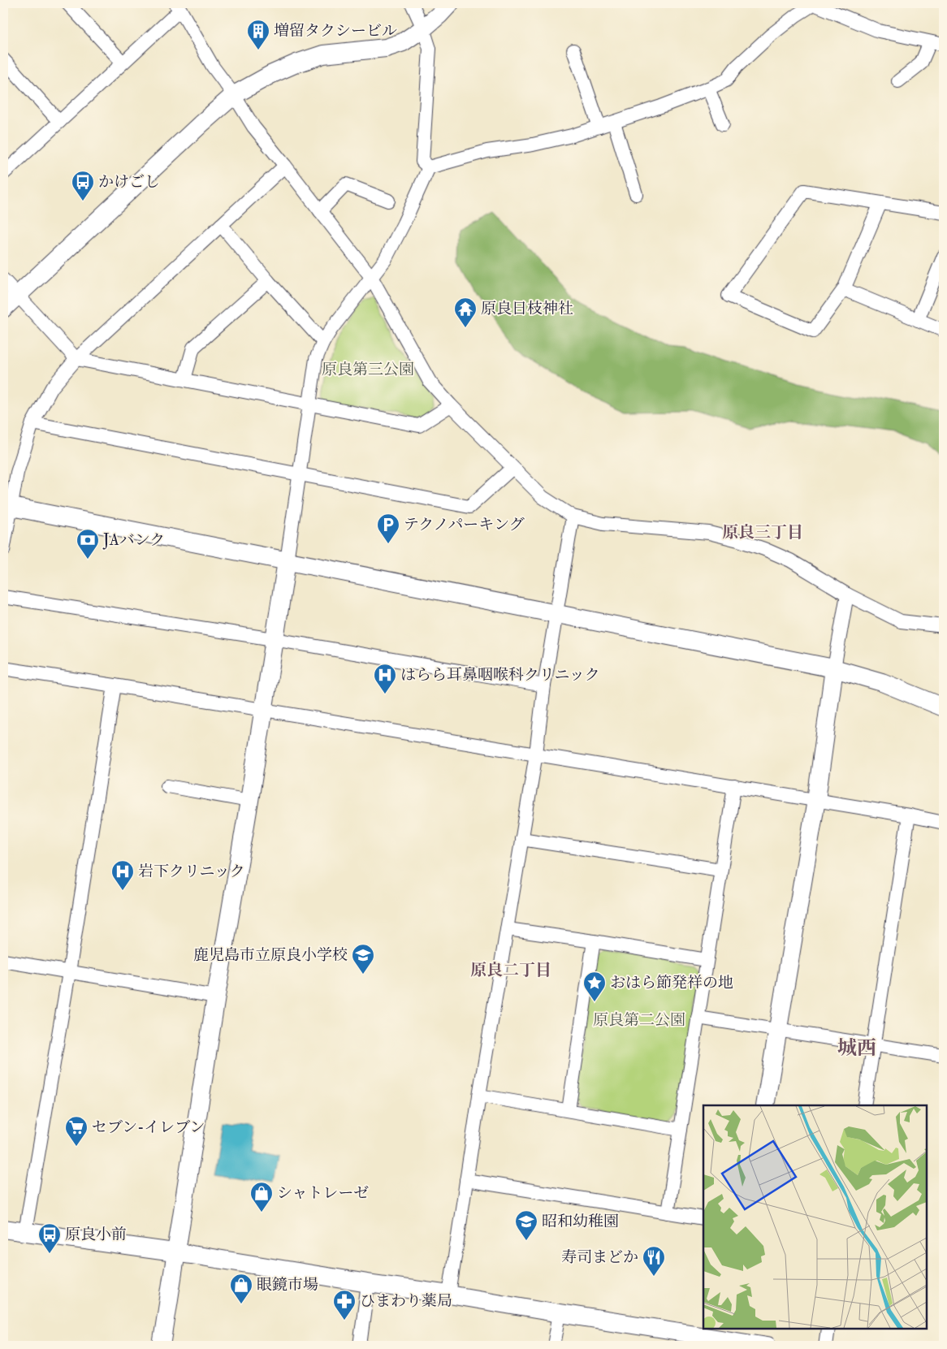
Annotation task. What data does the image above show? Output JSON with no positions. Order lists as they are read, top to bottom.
{
  "districts": ["原良三丁目", "原良二丁目", "城西"],
  "parks": ["原良第三公園", "原良第二公園"],
  "places": {
    "building": ["増留タクシービル"],
    "bus stop": ["かけごし", "原良小前"],
    "temple": ["原良日枝神社"],
    "parking": ["テクノパーキング"],
    "bank": ["JAバンク"],
    "hospital": ["はらら耳鼻咽喉科クリニック", "岩下クリニック"],
    "school or university": ["鹿児島市立原良小学校", "昭和幼稚園"],
    "place": ["おはら節発祥の地"],
    "supermarket": ["セブン-イレブン"],
    "shop": ["シャトレーゼ", "眼鏡市場"],
    "restaurant": ["寿司まどか"],
    "pharmacy": ["ひまわり薬局"]
  }
}
